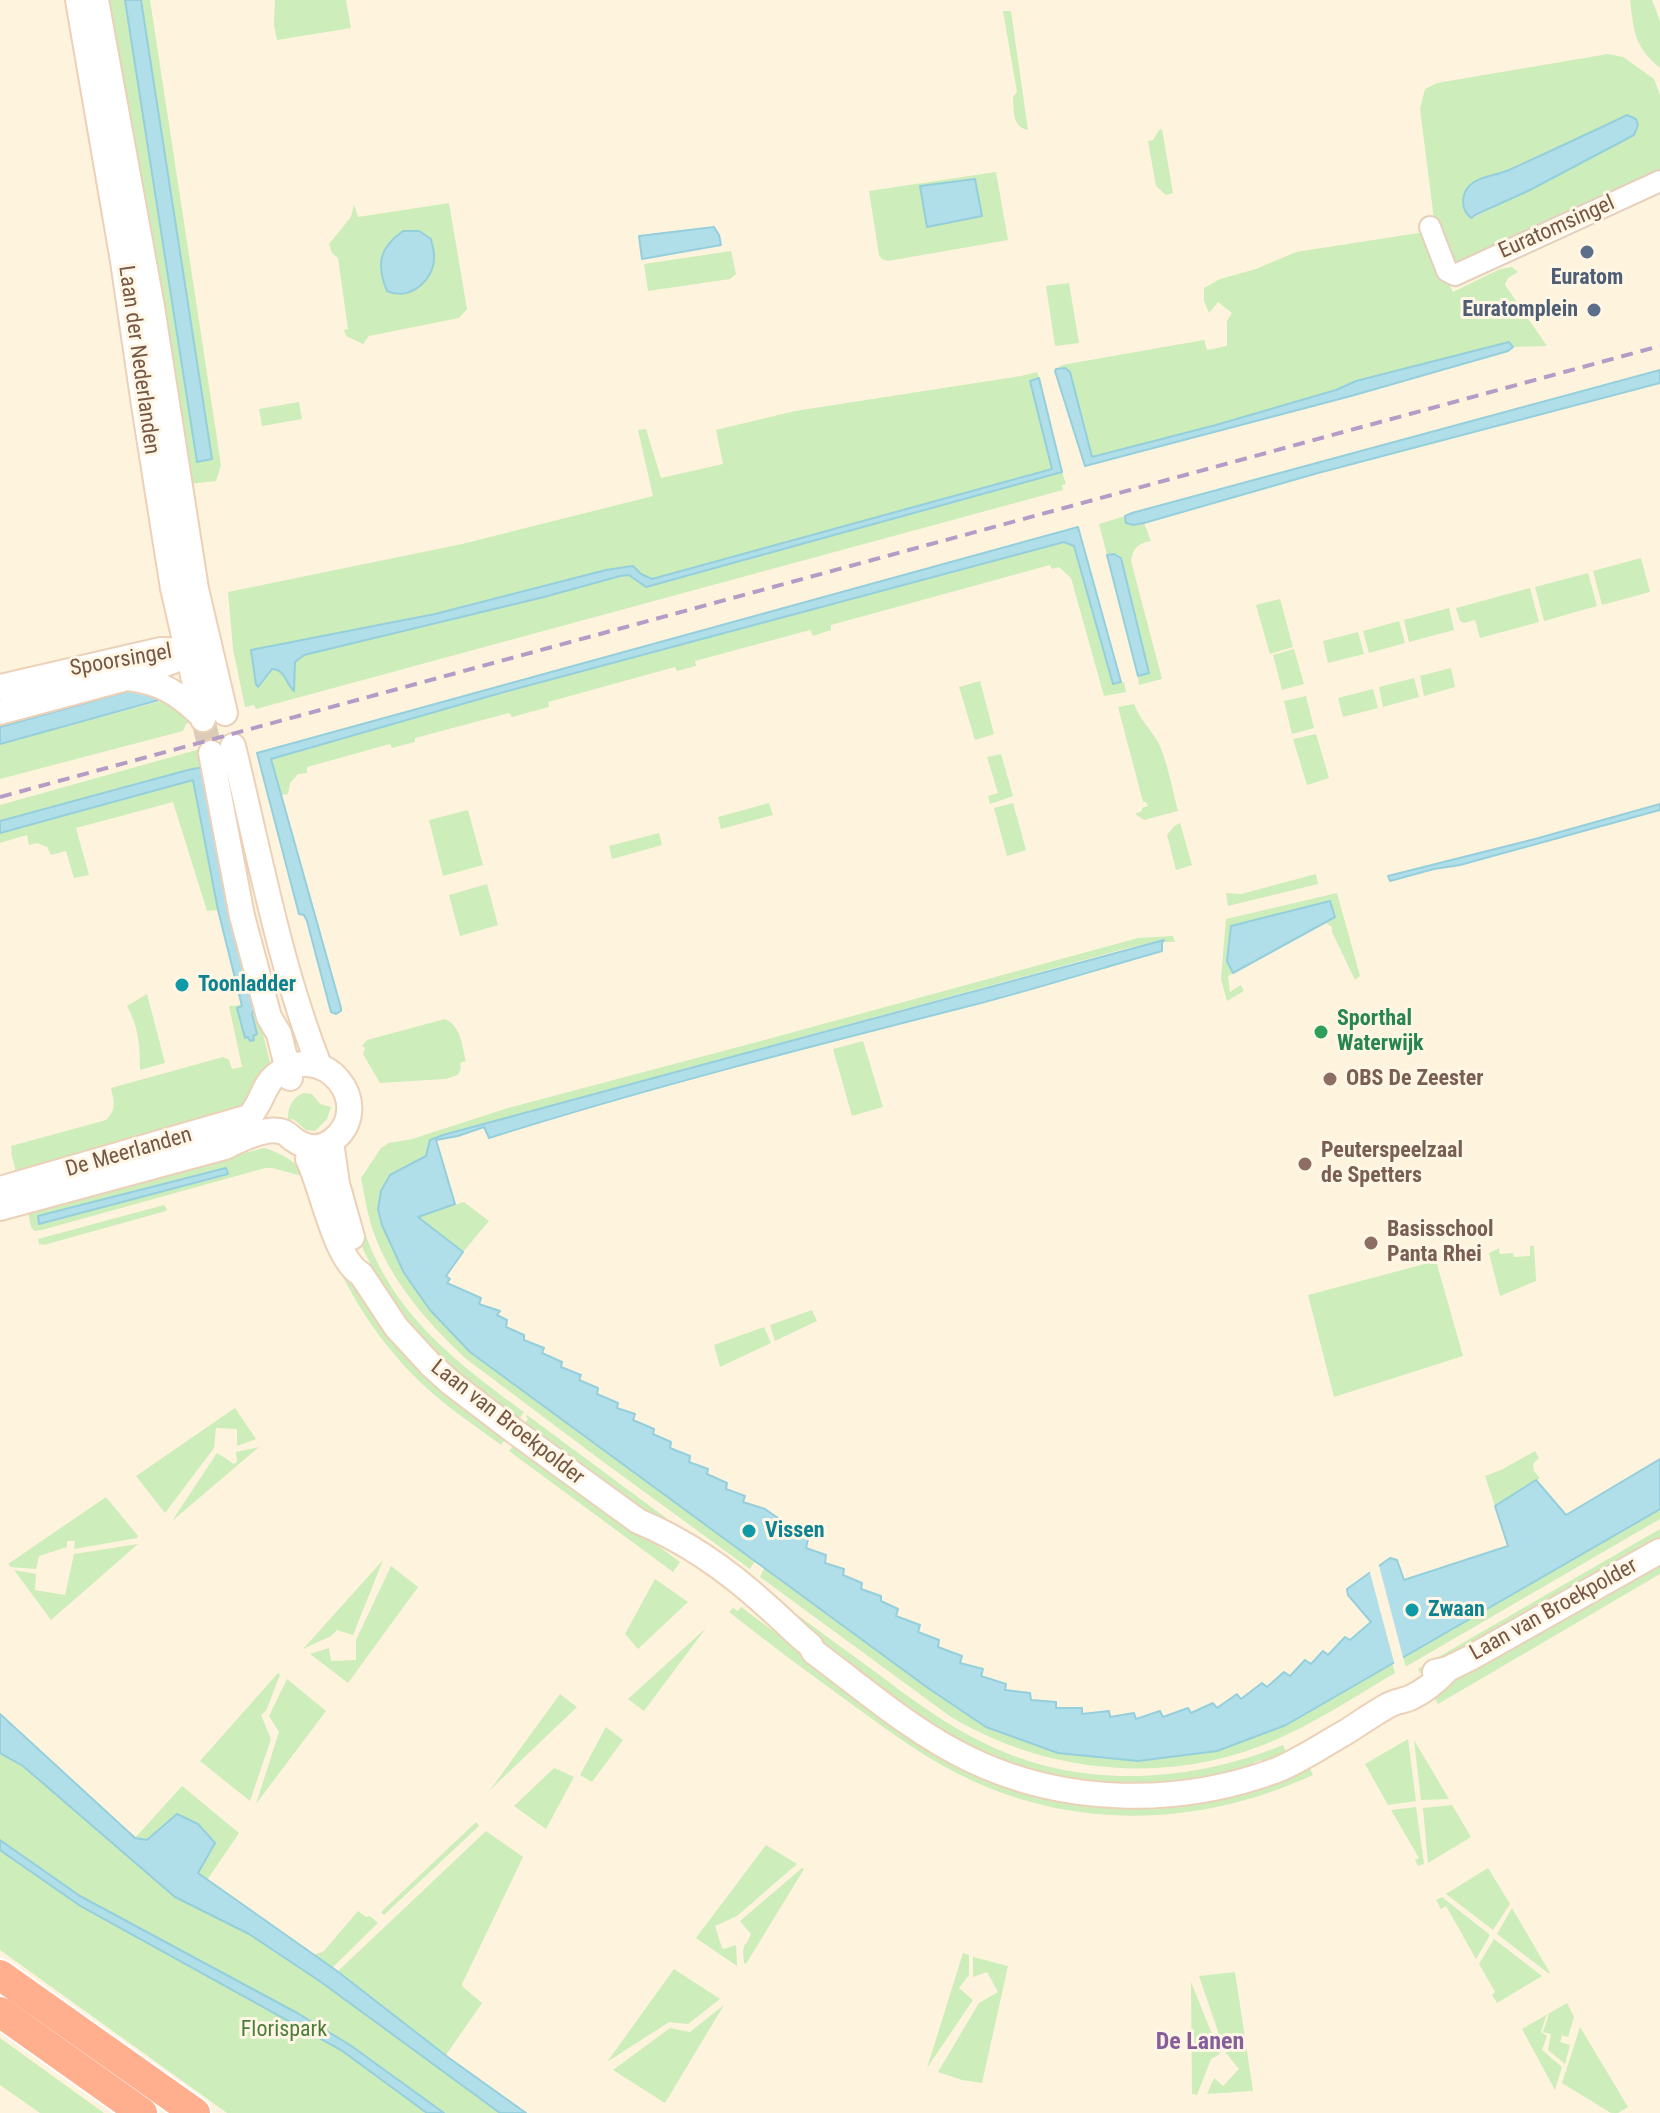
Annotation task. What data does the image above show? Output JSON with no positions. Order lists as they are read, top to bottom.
{
  "streets": {
    "main road": [
      "Laan der Nederlanden",
      "Spoorsingel",
      "De Meerlanden",
      "Laan van Broekpolder"
    ],
    "street": ["Euratomsingel"]
  },
  "districts": ["De Lanen"],
  "parks": ["Florispark"],
  "places": [
    "Euratom",
    "Euratomplein",
    "Toonladder",
    "Sporthal Waterwijk",
    "OBS De Zeester",
    "Peuterspeelzaal de Spetters",
    "Basisschool Panta Rhei",
    "Vissen",
    "Zwaan"
  ]
}
